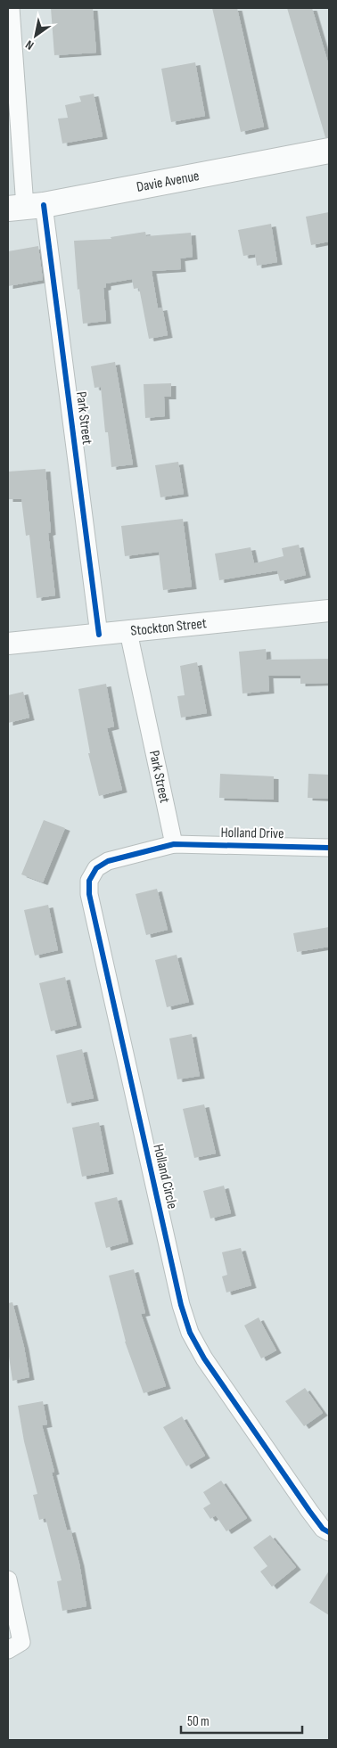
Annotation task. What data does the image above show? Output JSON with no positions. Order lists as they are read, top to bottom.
{
  "streets": {
    "main road": ["Davie Avenue"],
    "street": [
      "Park Street",
      "Stockton Street",
      "Holland Drive",
      "Holland Circle"
    ]
  },
  "crossings": [
    ["Davie Avenue", "Park Street"],
    ["Park Street", "Stockton Street"],
    ["Park Street", "Holland Drive"],
    ["Park Street", "Holland Circle"],
    ["Holland Drive", "Holland Circle"]
  ],
  "scale_bar": "50 m",
  "north": "bottom left"
}
